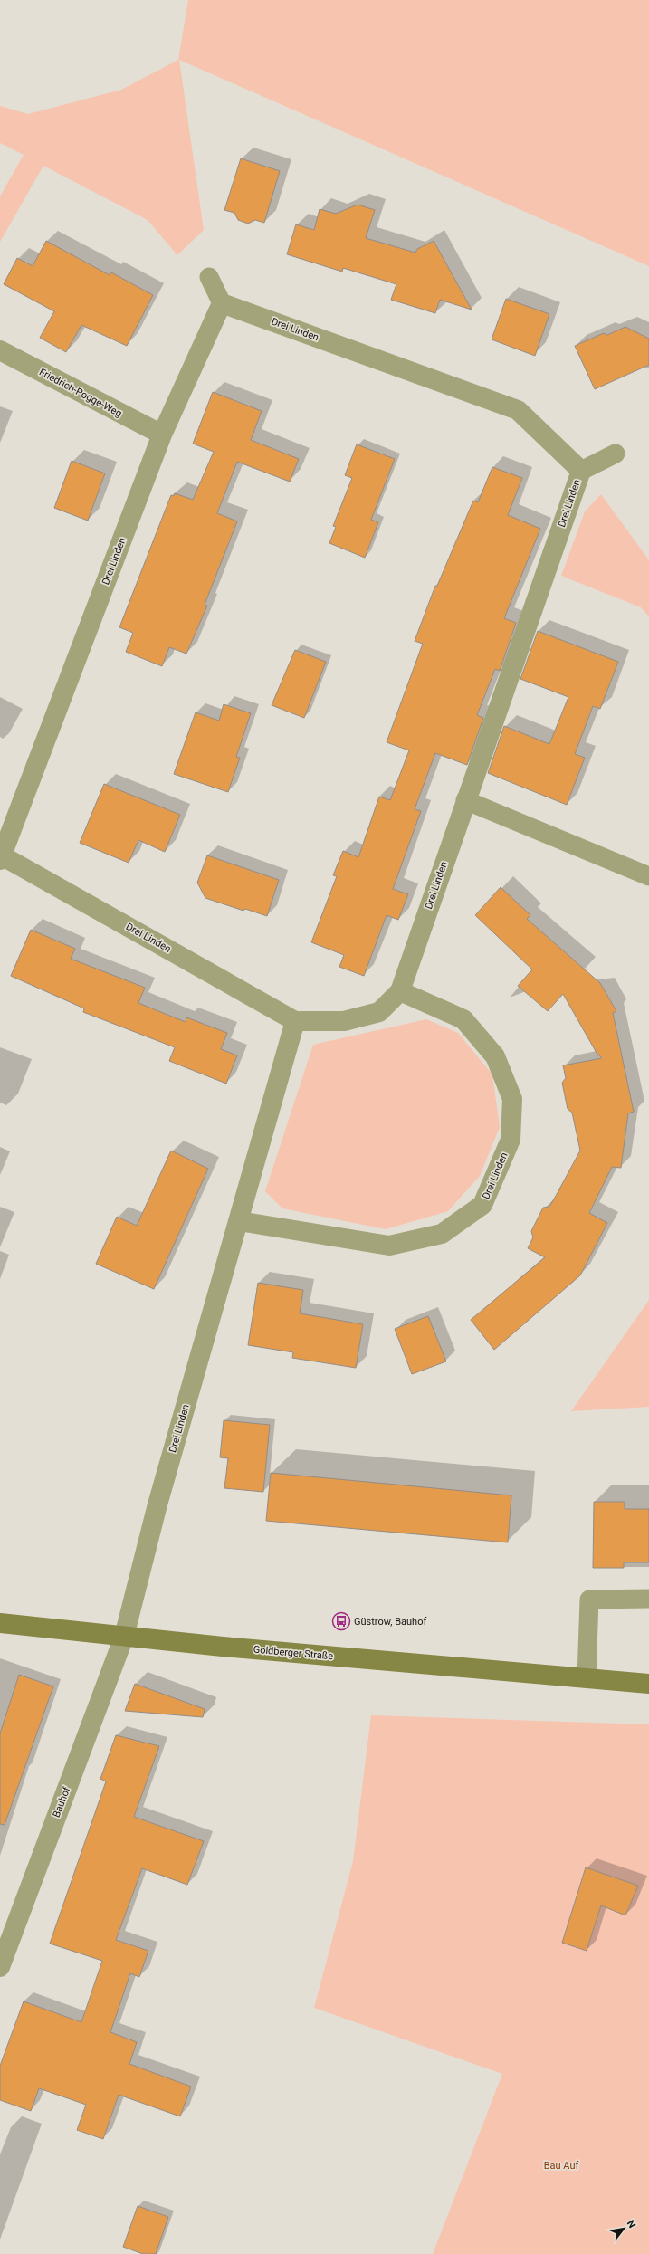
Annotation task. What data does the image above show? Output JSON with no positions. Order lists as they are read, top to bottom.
{
  "streets": {
    "main road": ["Goldberger Straße"],
    "street": ["Drei Linden", "Friedrich-Pogge-Weg", "Bauhof"]
  },
  "crossings": [
    ["Drei Linden", "Friedrich-Pogge-Weg"],
    ["Drei Linden", "Goldberger Straße"],
    ["Drei Linden", "Bauhof"],
    ["Goldberger Straße", "Bauhof"]
  ],
  "parks": ["Bau Auf"],
  "places": {
    "bus stop": ["Güstrow, Bauhof"]
  },
  "north": "top right"
}
